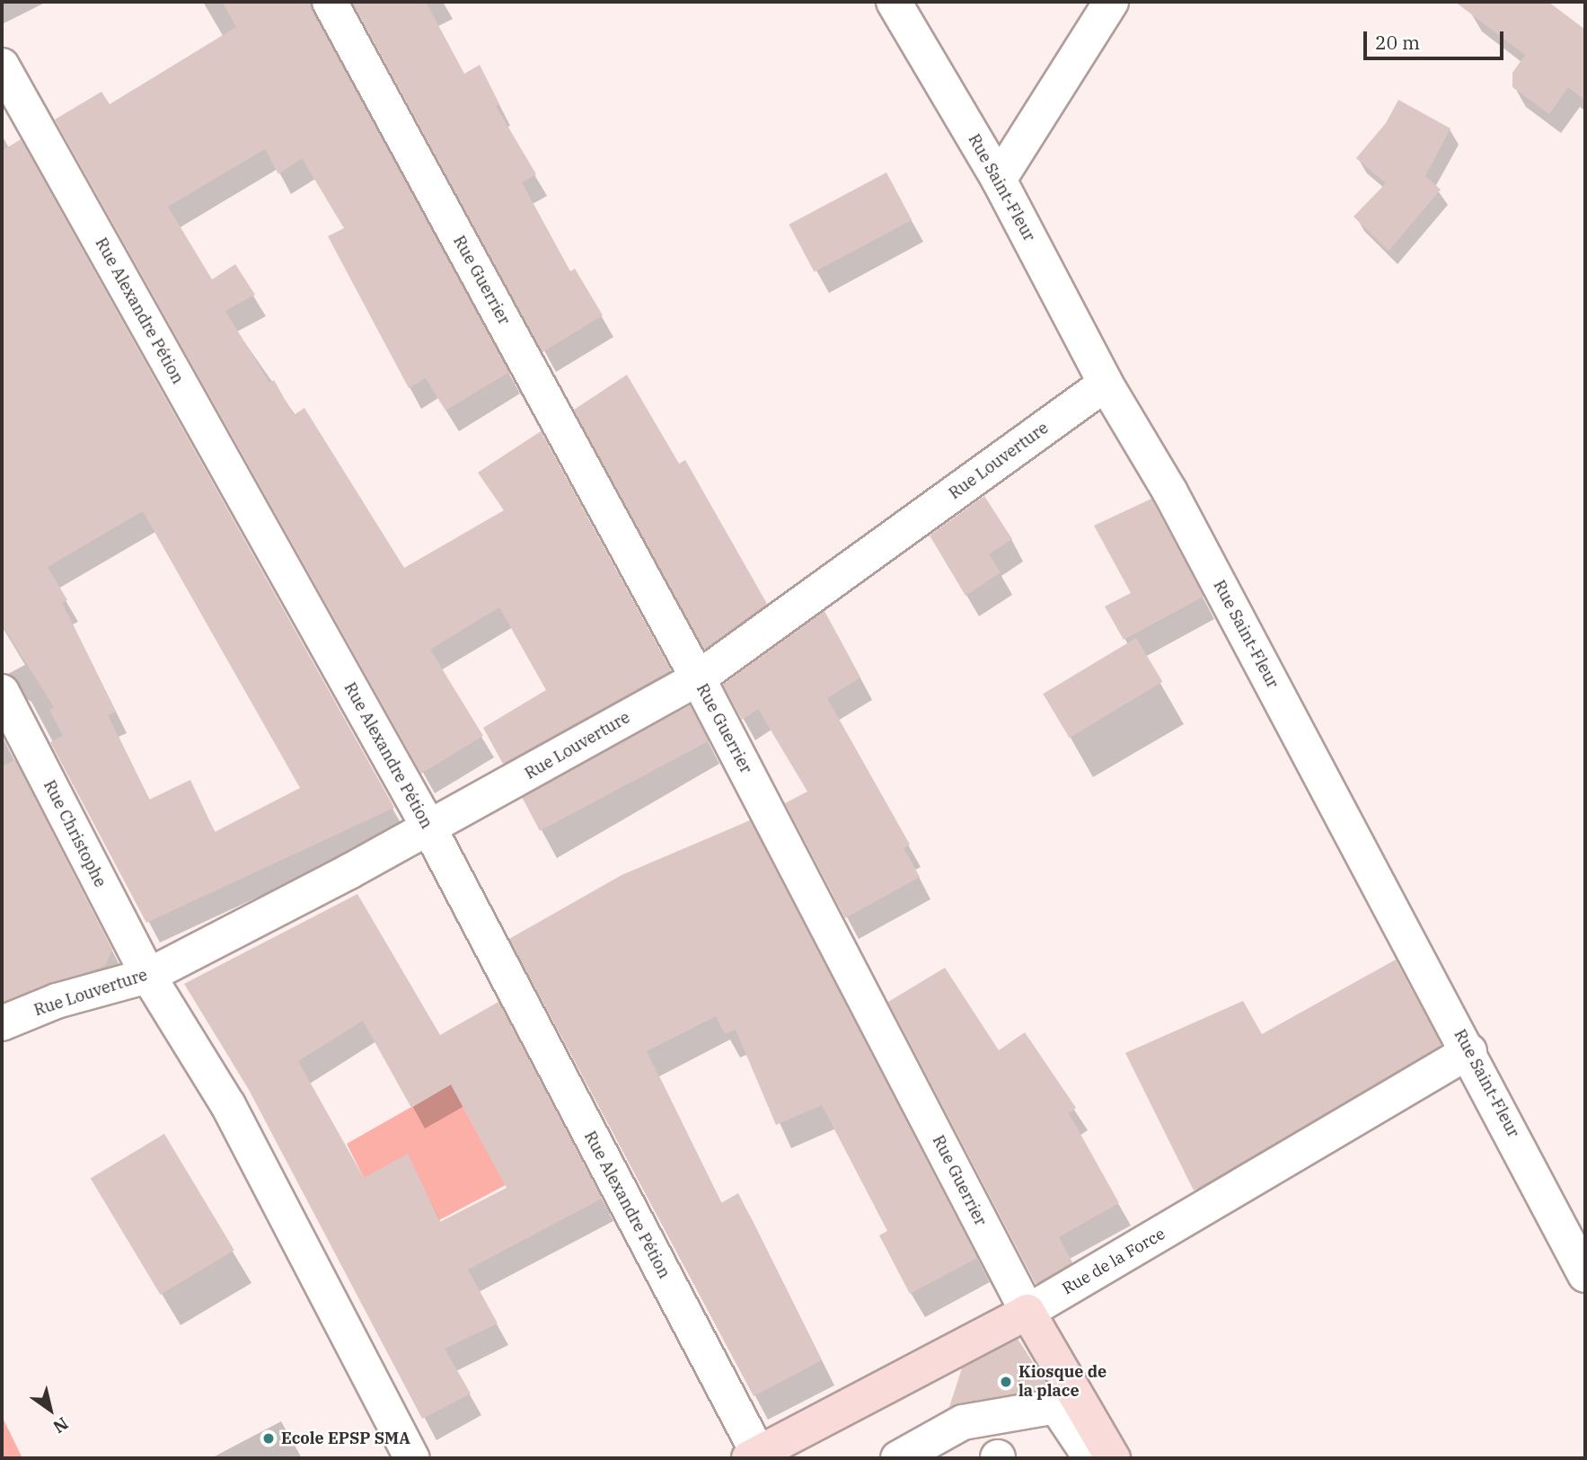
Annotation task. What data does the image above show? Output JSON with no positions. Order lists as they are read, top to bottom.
{
  "streets": {
    "main road": ["Rue Guerrier", "Rue de la Force"],
    "street": [
      "Rue Saint-Fleur",
      "Rue Alexandre Pétion",
      "Rue Louverture",
      "Rue Christophe"
    ]
  },
  "crossings": [
    ["Rue Saint-Fleur", "Rue Louverture"],
    ["Rue Saint-Fleur", "Rue de la Force"],
    ["Rue Guerrier", "Rue Louverture"],
    ["Rue Guerrier", "Rue de la Force"],
    ["Rue Alexandre Pétion", "Rue Louverture"],
    ["Rue Alexandre Pétion", "Rue de la Force"],
    ["Rue Louverture", "Rue Christophe"]
  ],
  "places": ["Kiosque de la place", "Ecole EPSP SMA"],
  "scale_bar": "20 m",
  "north": "bottom right"
}
